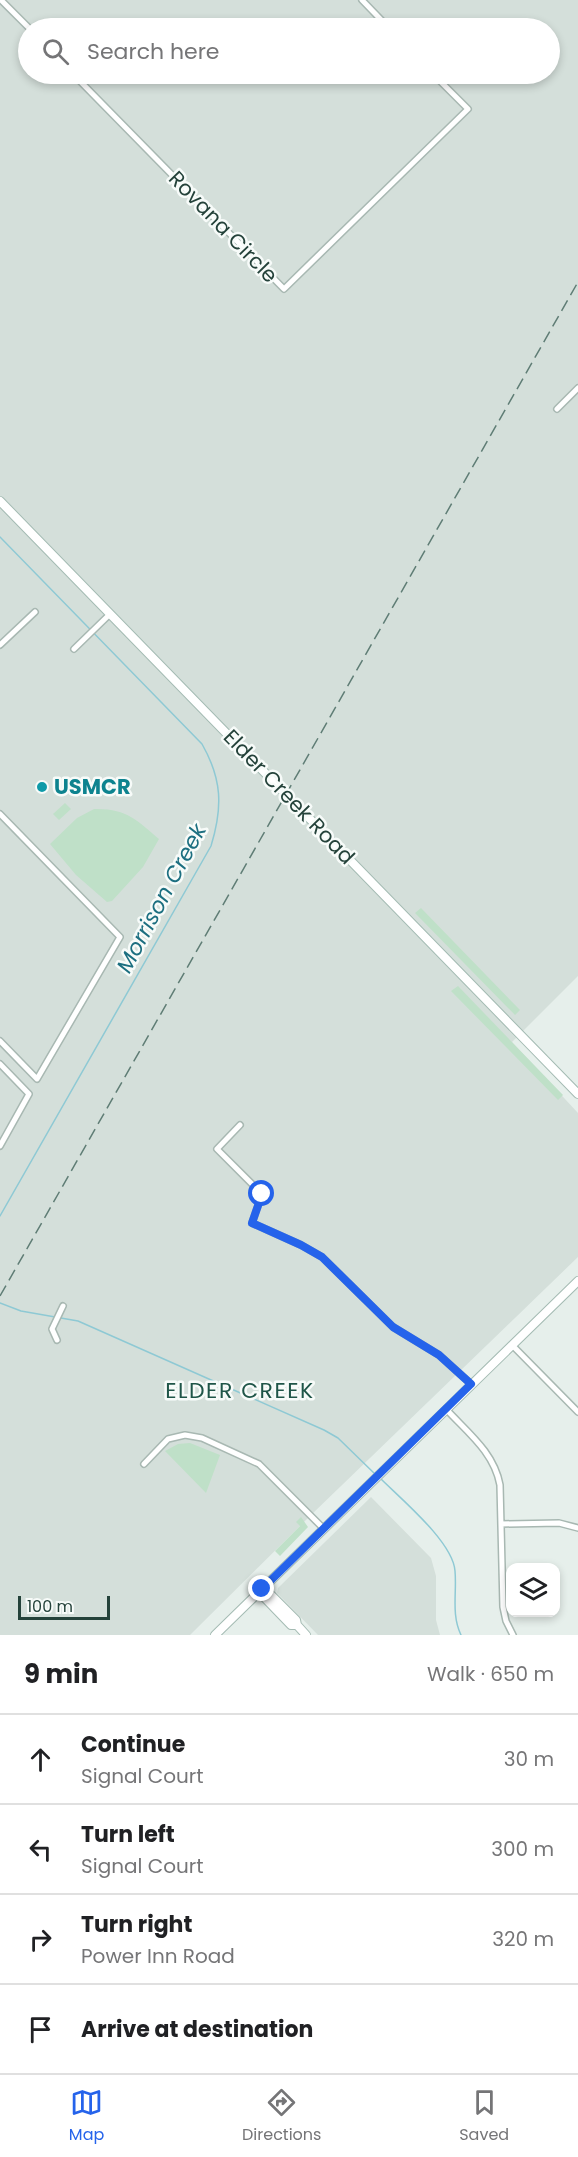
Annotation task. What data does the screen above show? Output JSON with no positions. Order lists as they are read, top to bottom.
{
  "streets": {
    "street": ["Rovana Circle", "Elder Creek Road"]
  },
  "districts": ["ELDER CREEK"],
  "water": ["Morrison Creek"],
  "places": ["USMCR"],
  "scale_bar": "100 m",
  "page": {
    "search": "Search here",
    "scale": "100 m",
    "heading": ["9 min", "Walk · 650 m"],
    "list": [
      ["Continue", "Signal Court", "30 m"],
      ["Turn left", "Signal Court", "300 m"],
      ["Turn right", "Power Inn Road", "320 m"],
      "Arrive at destination"
    ],
    "nav": ["Map", "Directions", "Saved"]
  }
}
